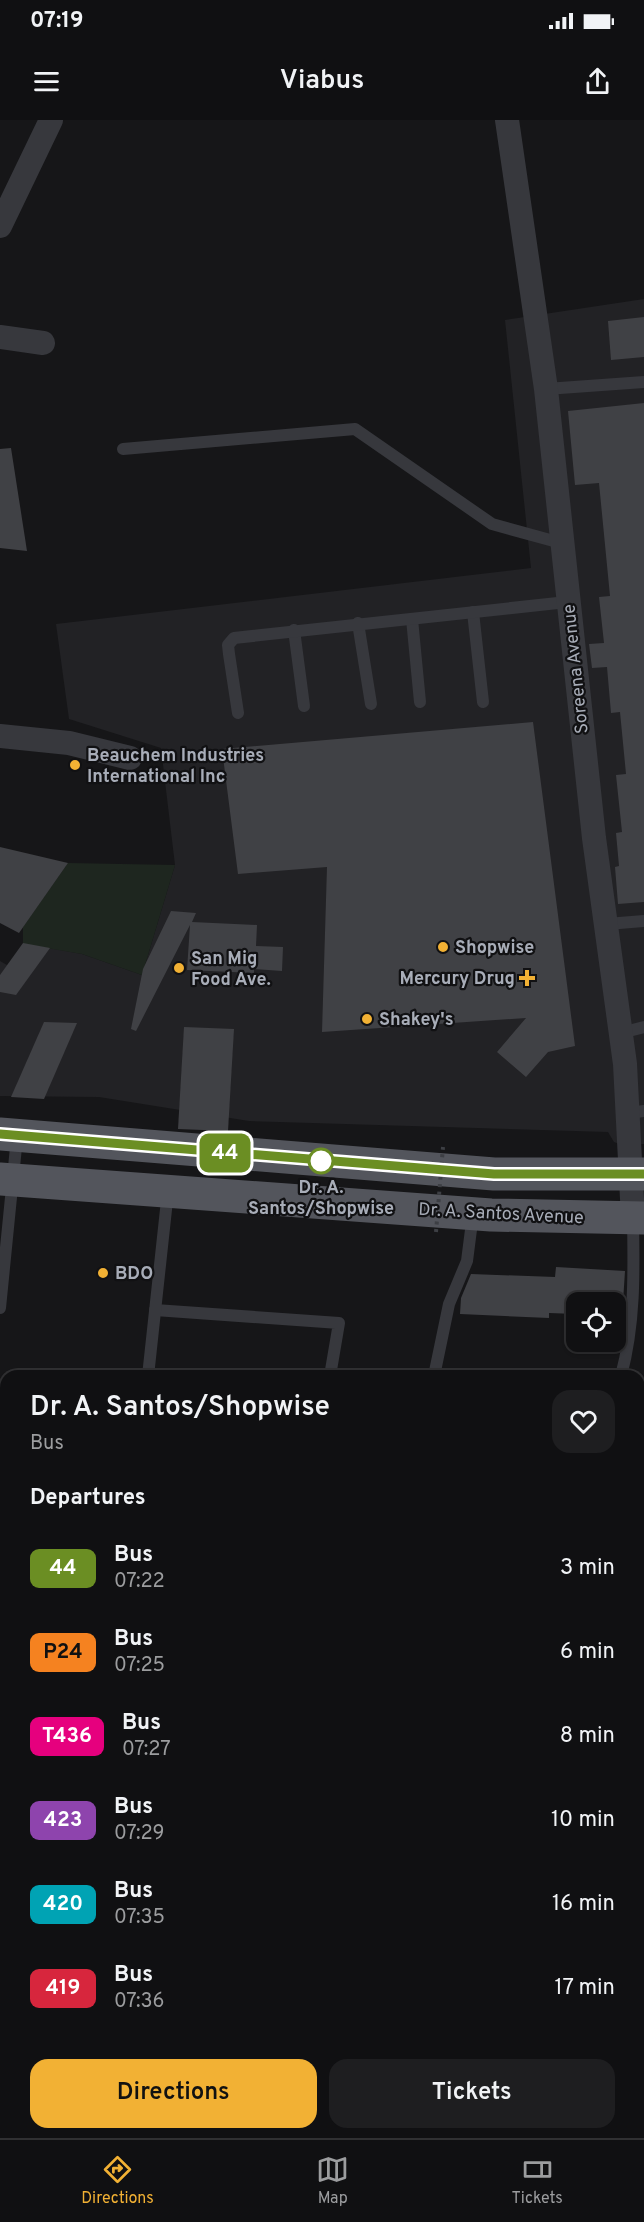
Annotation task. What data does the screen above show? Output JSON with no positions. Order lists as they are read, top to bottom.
{
  "streets": {
    "main road": ["Dr. A. Santos Avenue"],
    "street": ["Soreena Avenue"]
  },
  "crossings": [
    ["Soreena Avenue", "Dr. A. Santos Avenue"]
  ],
  "places": {
    "other": [
      "Beauchem Industries International Inc",
      "Shopwise",
      "San Mig Food Ave.",
      "Shakey's",
      "Dr. A. Santos/Shopwise",
      "BDO"
    ],
    "health": ["Mercury Drug"]
  },
  "lines": ["bus line 44"],
  "page": {
    "status": "07:19",
    "header": "Viabus",
    "on_map": "44",
    "heading": [
      ["Dr. A. Santos/Shopwise", "Bus"],
      "Departures"
    ],
    "list": [
      {
        "mark": "44",
        "name": "Bus",
        "note": "07:22",
        "value": "3 min"
      },
      {
        "mark": "P24",
        "name": "Bus",
        "note": "07:25",
        "value": "6 min"
      },
      {
        "mark": "T436",
        "name": "Bus",
        "note": "07:27",
        "value": "8 min"
      },
      {
        "mark": "423",
        "name": "Bus",
        "note": "07:29",
        "value": "10 min"
      },
      {
        "mark": "420",
        "name": "Bus",
        "note": "07:35",
        "value": "16 min"
      },
      {
        "mark": "419",
        "name": "Bus",
        "note": "07:36",
        "value": "17 min"
      }
    ],
    "buttons": ["Directions", "Tickets"],
    "tabs": ["Directions", "Map", "Tickets"]
  }
}
